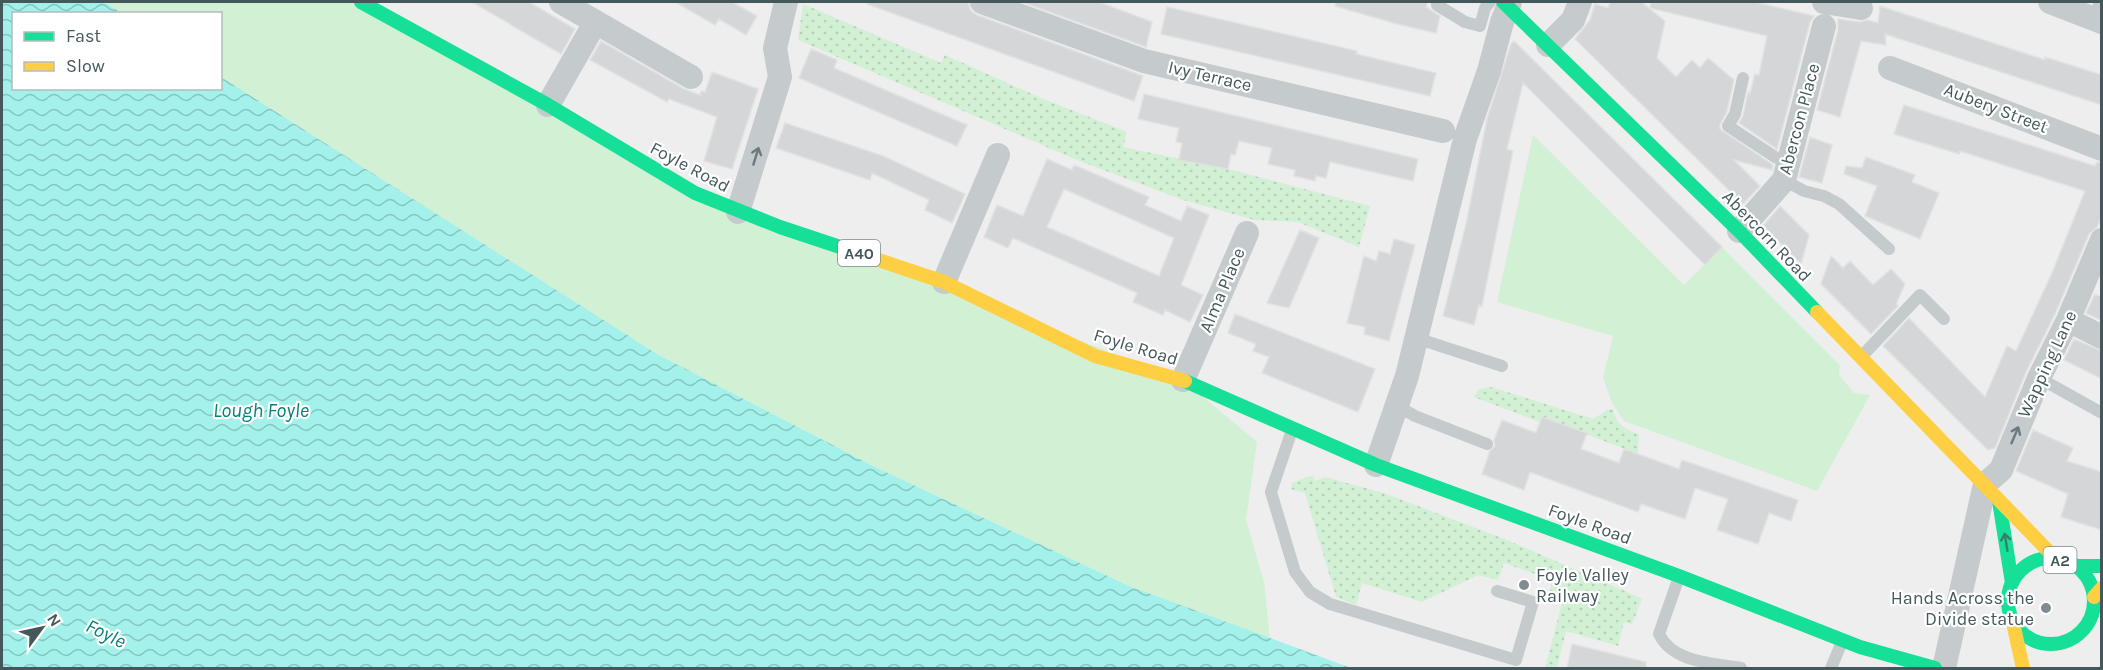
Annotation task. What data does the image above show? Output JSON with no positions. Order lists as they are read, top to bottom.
{
  "streets": {
    "main road": [
      "Foyle Road",
      "Abercorn Road",
      "A40",
      "A2"
    ],
    "street": [
      "Ivy Terrace",
      "Aubery Street",
      "Abercon Place",
      "Alma Place",
      "Wapping Lane"
    ]
  },
  "crossings": [
    ["Abercon Place", "Abercorn Road"],
    ["Foyle Road", "Alma Place"],
    ["Abercorn Road", "Wapping Lane"],
    ["Abercorn Road", "A2"]
  ],
  "one_way": ["Wapping Lane"],
  "water": ["Lough Foyle", "Foyle"],
  "places": ["Foyle Valley Railway", "Hands Across the Divide statue"],
  "legend": ["Fast", "Slow"],
  "north": "top right"
}
